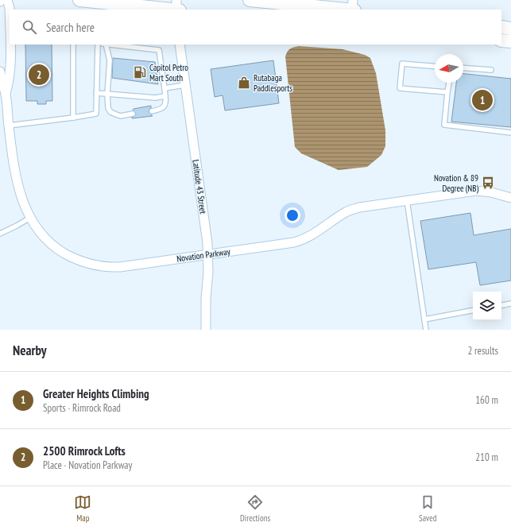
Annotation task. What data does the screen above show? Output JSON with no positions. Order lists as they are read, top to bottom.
{
  "streets": {
    "street": ["Latitude 43 Street", "Novation Parkway"]
  },
  "crossings": [
    ["Latitude 43 Street", "Novation Parkway"]
  ],
  "places": {
    "fuel station": ["Capitol Petro Mart South"],
    "shop": ["Rutabaga Paddlesports"],
    "bus stop": ["Novation & 89 Degree (NB)"]
  },
  "north": "left",
  "page": {
    "search": "Search here",
    "pins": ["2", "1"],
    "heading": ["Nearby", "2 results"],
    "list": [
      {
        "mark": "1",
        "name": "Greater Heights Climbing",
        "note": "Sports · Rimrock Road",
        "value": "160 m"
      },
      {
        "mark": "2",
        "name": "2500 Rimrock Lofts",
        "note": "Place · Novation Parkway",
        "value": "210 m"
      }
    ],
    "nav": ["Map", "Directions", "Saved"]
  }
}
